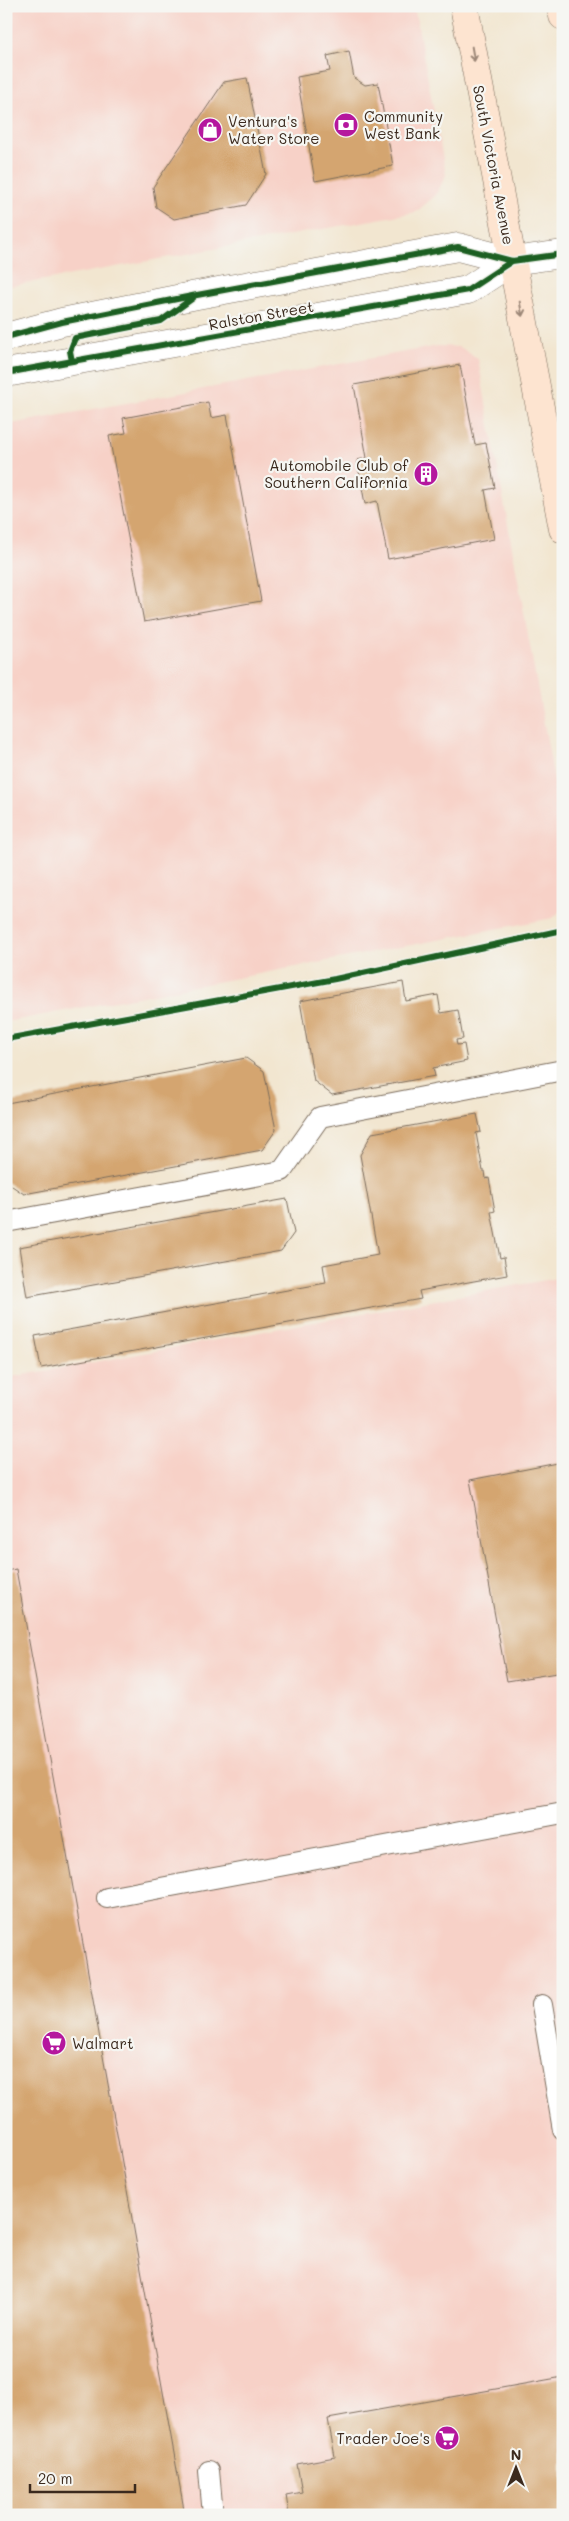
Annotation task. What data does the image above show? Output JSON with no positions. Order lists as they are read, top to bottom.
{
  "streets": {
    "main road": ["South Victoria Avenue"],
    "street": ["Ralston Street"]
  },
  "crossings": [
    ["South Victoria Avenue", "Ralston Street"]
  ],
  "one_way": ["South Victoria Avenue"],
  "places": {
    "bank": ["Community West Bank"],
    "shop": ["Ventura's Water Store"],
    "building": ["Automobile Club of Southern California"],
    "supermarket": ["Walmart", "Trader Joe's"]
  },
  "scale_bar": "20 m",
  "north": "top"
}
